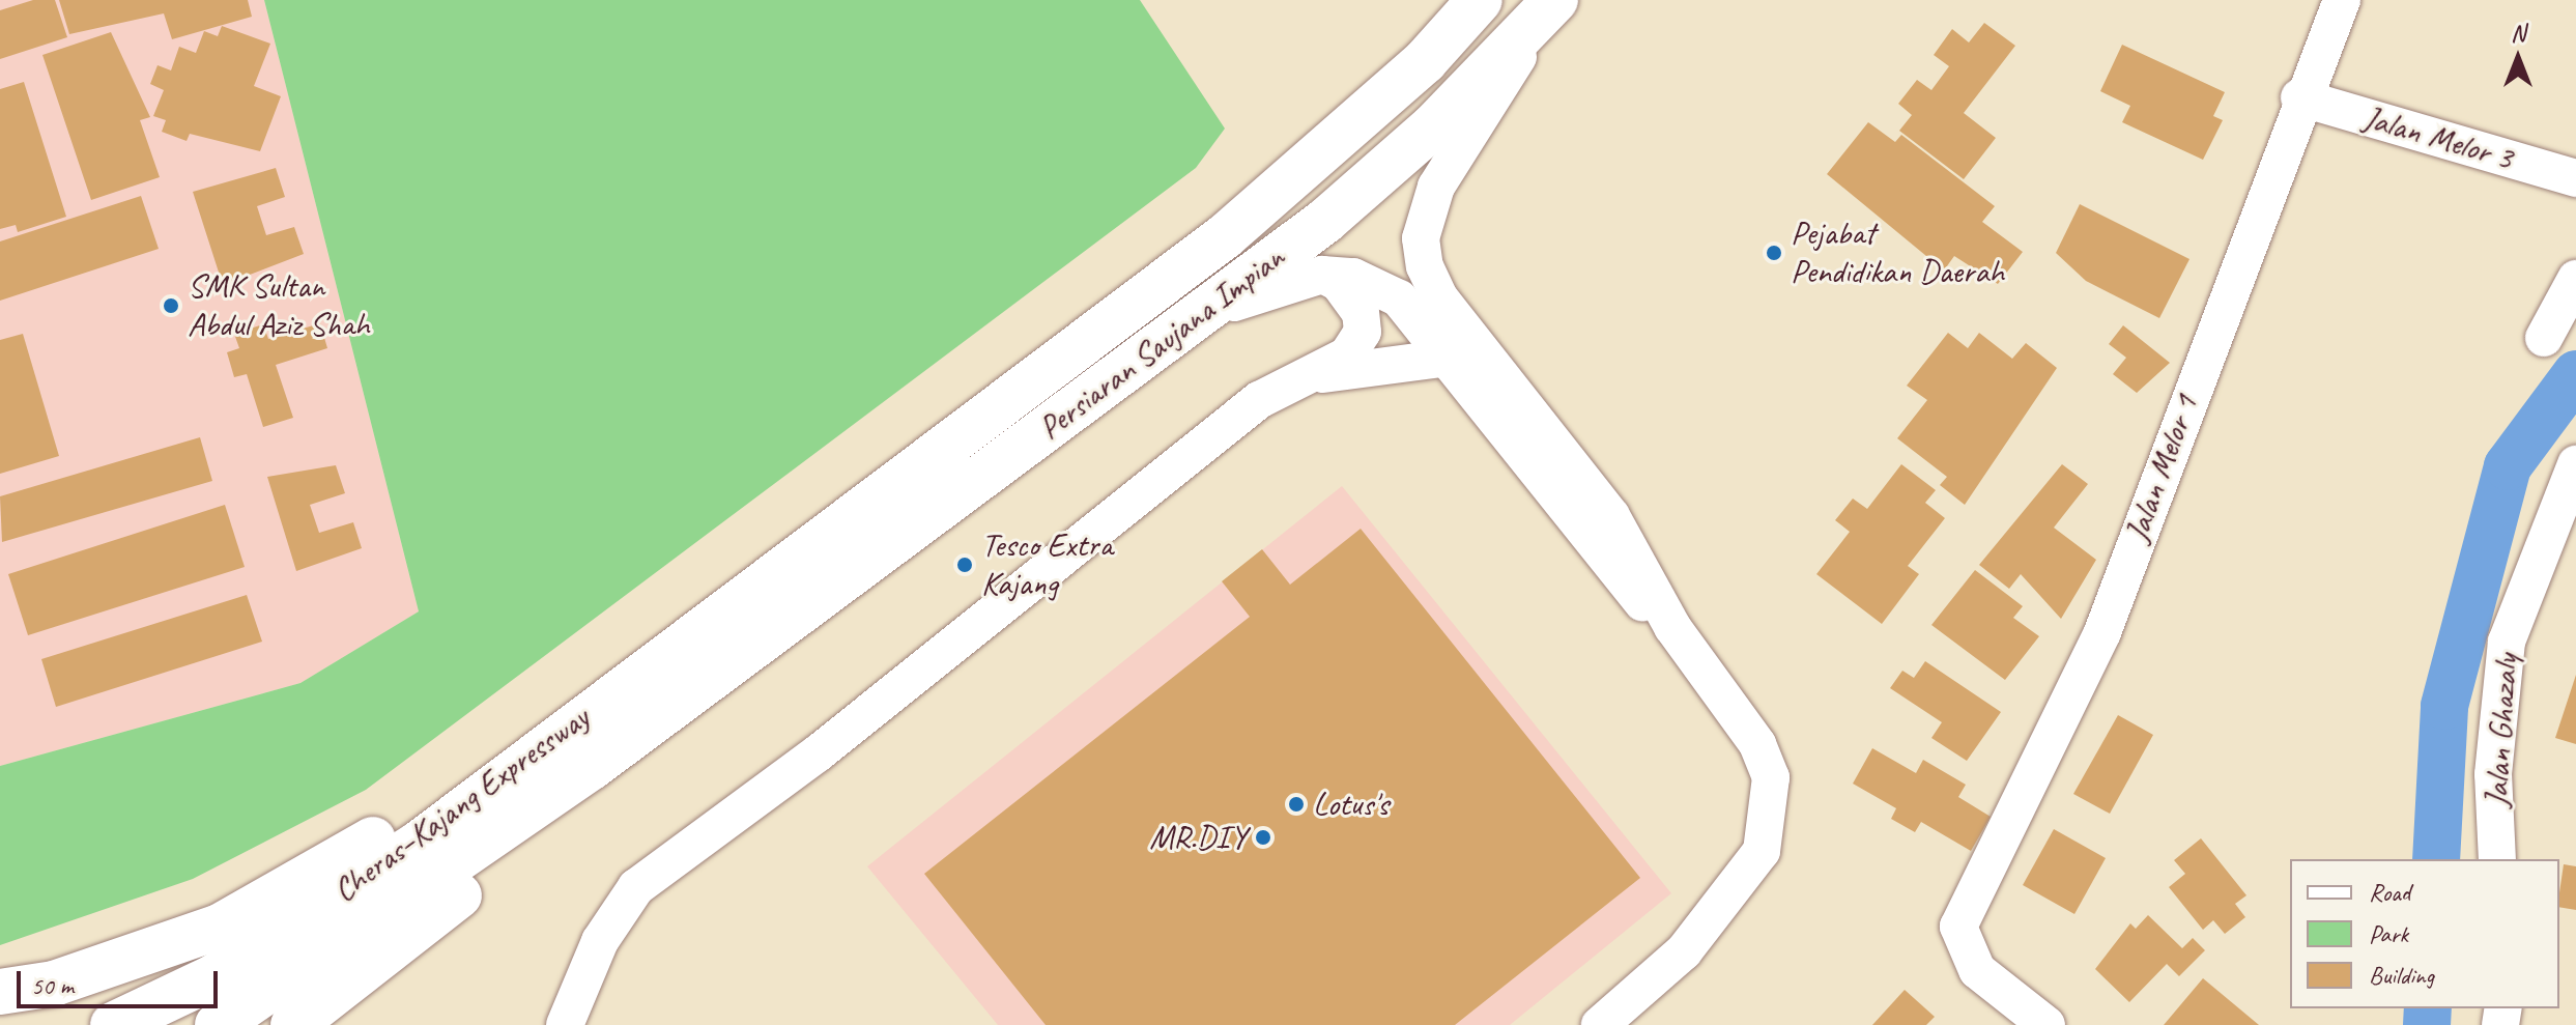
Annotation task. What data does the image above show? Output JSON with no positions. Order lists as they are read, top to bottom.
{
  "streets": {
    "highway": ["Persiaran Saujana Impian", "Cheras–Kajang Expressway"],
    "street": ["Jalan Melor 3", "Jalan Melor 1", "Jalan Ghazaly"]
  },
  "crossings": [
    ["Jalan Melor 3", "Jalan Melor 1"],
    ["Persiaran Saujana Impian", "Cheras–Kajang Expressway"]
  ],
  "places": [
    "Pejabat Pendidikan Daerah",
    "SMK Sultan Abdul Aziz Shah",
    "Tesco Extra Kajang",
    "Lotus's",
    "MR.DIY"
  ],
  "legend": ["Road", "Park", "Building"],
  "scale_bar": "50 m",
  "north": "top"
}
